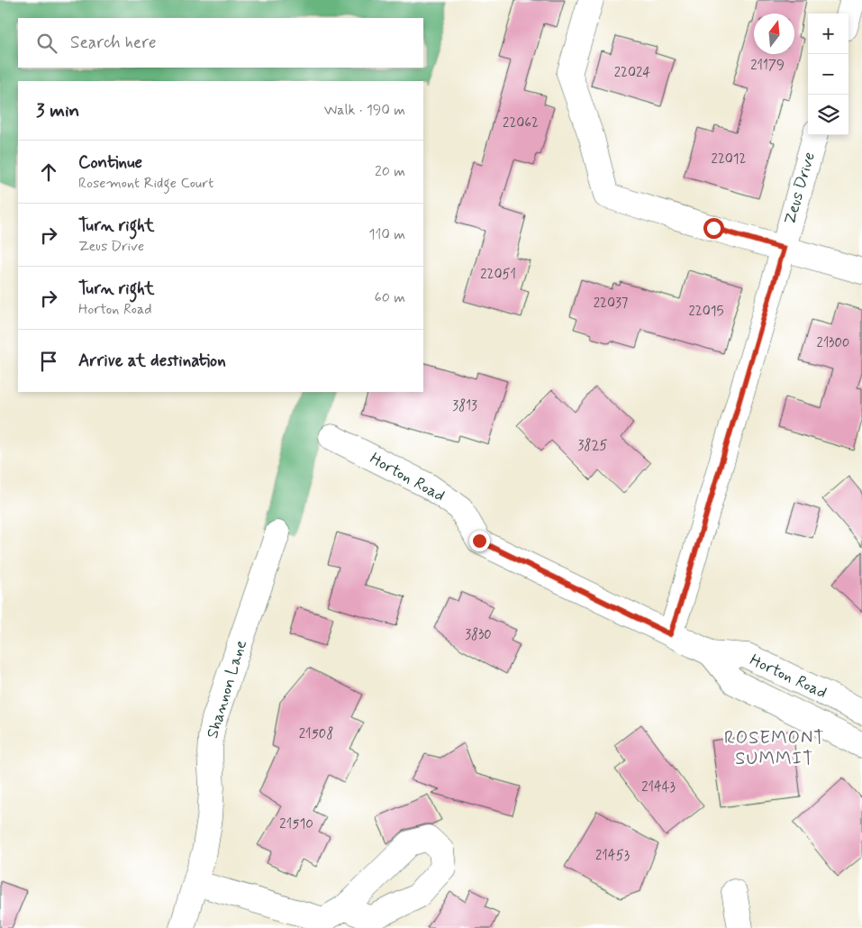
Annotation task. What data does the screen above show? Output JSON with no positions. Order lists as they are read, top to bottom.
{
  "streets": {
    "street": ["Zeus Drive", "Horton Road", "Shannon Lane"]
  },
  "crossings": [
    ["Zeus Drive", "Horton Road"]
  ],
  "districts": ["ROSEMONT SUMMIT"],
  "house_numbers": [
    "21179",
    "22024",
    "22062",
    "22012",
    "22051",
    "22037",
    "22015",
    "21300",
    "3813",
    "3825",
    "3830",
    "21508",
    "21443",
    "21510",
    "21453"
  ],
  "north": "top",
  "page": {
    "map_buttons": ["+", "−"],
    "search": "Search here",
    "heading": ["3 min", "Walk · 190 m"],
    "list": [
      ["Continue", "Rosemont Ridge Court", "20 m"],
      ["Turn right", "Zeus Drive", "110 m"],
      ["Turn right", "Horton Road", "60 m"],
      "Arrive at destination"
    ]
  }
}
